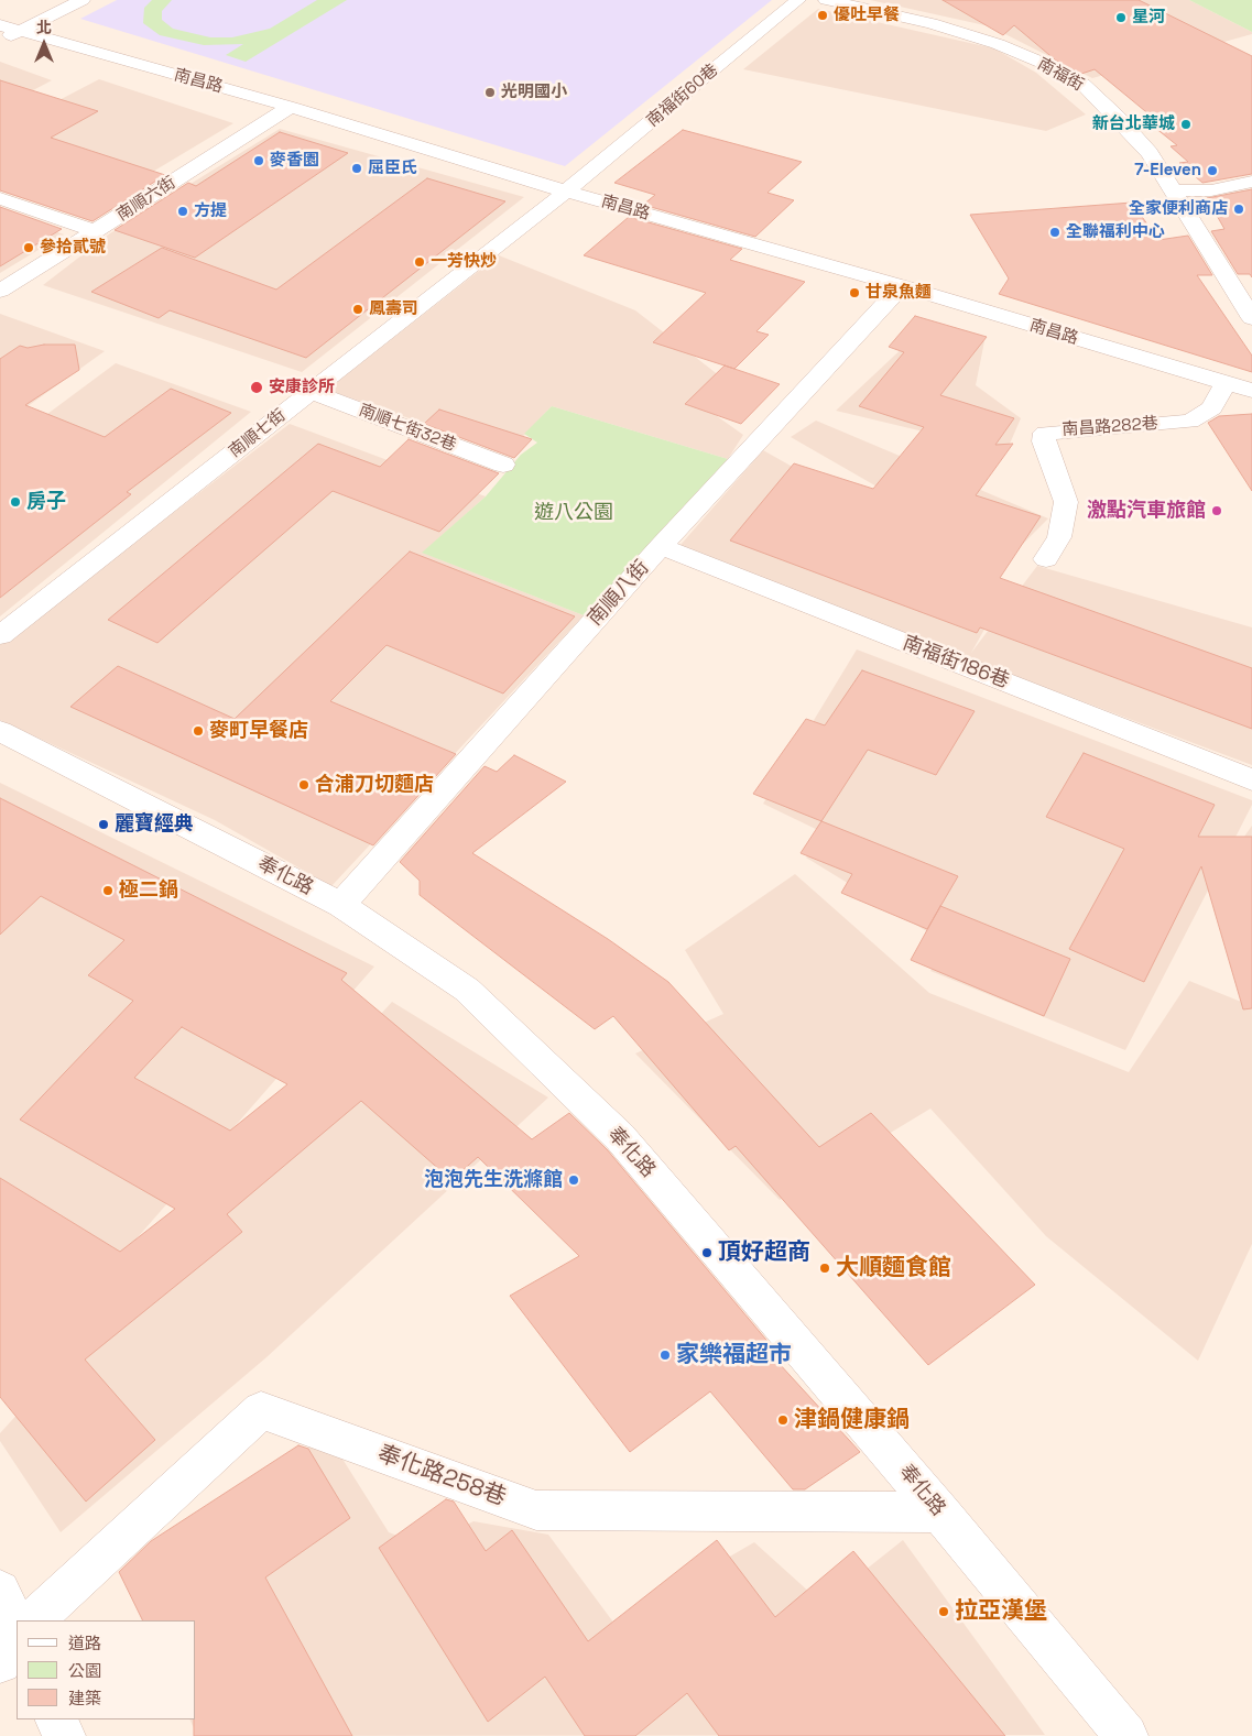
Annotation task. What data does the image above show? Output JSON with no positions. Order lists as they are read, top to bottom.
{
  "streets": {
    "street": [
      "南福街",
      "南昌路",
      "南福街60巷",
      "南順六街",
      "南昌路282巷",
      "南順七街32巷",
      "南順七街",
      "南順八街",
      "南福街186巷",
      "奉化路",
      "奉化路258巷"
    ]
  },
  "crossings": [
    ["南昌路", "南福街60巷"],
    ["南昌路", "南順六街"],
    ["南昌路", "南昌路282巷"],
    ["南昌路", "南順七街"],
    ["南昌路", "南順八街"],
    ["南福街60巷", "南順七街"],
    ["南順七街32巷", "南順七街"],
    ["南順八街", "南福街186巷"],
    ["南順八街", "奉化路"],
    ["奉化路", "奉化路258巷"]
  ],
  "parks": ["遊八公園"],
  "places": [
    "優吐早餐",
    "星河",
    "光明國小",
    "新台北華城",
    "麥香園",
    "屈臣氏",
    "7-Eleven",
    "全家便利商店",
    "方提",
    "全聯福利中心",
    "參拾貳號",
    "一芳快炒",
    "甘泉魚麵",
    "鳳壽司",
    "安康診所",
    "房子",
    "激點汽車旅館",
    "麥町早餐店",
    "合浦刀切麵店",
    "麗寶經典",
    "極二鍋",
    "泡泡先生洗滌館",
    "頂好超商",
    "大順麵食館",
    "家樂福超市",
    "津鍋健康鍋",
    "拉亞漢堡"
  ],
  "legend": ["道路", "公園", "建築"],
  "north": "top"
}
